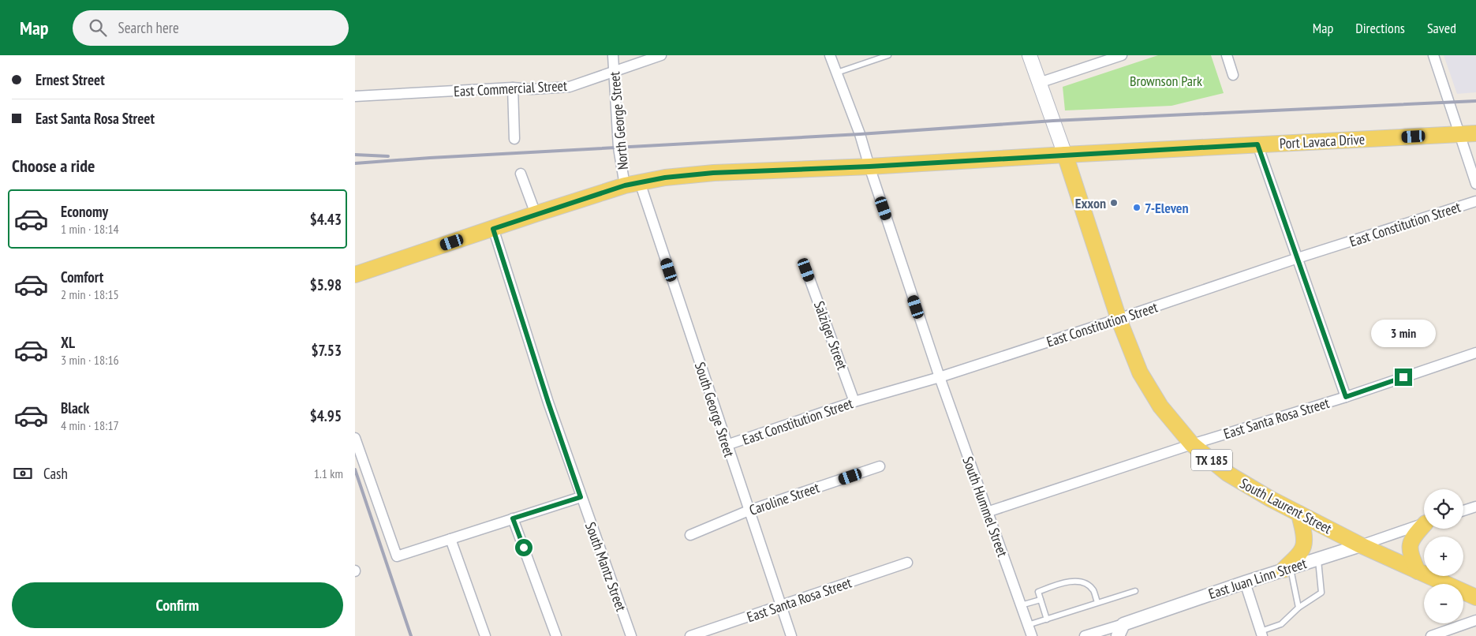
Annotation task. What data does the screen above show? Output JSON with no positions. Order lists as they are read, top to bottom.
{
  "streets": {
    "main road": ["Port Lavaca Drive", "TX 185", "South Laurent Street"],
    "street": [
      "East Commercial Street",
      "North George Street",
      "East Constitution Street",
      "Salziger Street",
      "South George Street",
      "East Santa Rosa Street",
      "Caroline Street",
      "South Hummel Street",
      "South Mantz Street",
      "East Juan Linn Street"
    ]
  },
  "crossings": [
    ["East Commercial Street", "North George Street"],
    ["North George Street", "Port Lavaca Drive"],
    ["North George Street", "South George Street"],
    ["Port Lavaca Drive", "South George Street"],
    ["Port Lavaca Drive", "TX 185"],
    ["Port Lavaca Drive", "South Hummel Street"],
    ["Port Lavaca Drive", "South Mantz Street"],
    ["East Constitution Street", "Salziger Street"],
    ["East Constitution Street", "South George Street"],
    ["East Constitution Street", "TX 185"],
    ["East Constitution Street", "South Laurent Street"],
    ["East Constitution Street", "South Hummel Street"],
    ["South George Street", "East Santa Rosa Street"],
    ["South George Street", "Caroline Street"],
    ["East Santa Rosa Street", "South Laurent Street"],
    ["East Santa Rosa Street", "South Hummel Street"],
    ["TX 185", "South Laurent Street"],
    ["South Laurent Street", "East Juan Linn Street"]
  ],
  "parks": ["Brownson Park"],
  "places": ["Exxon", "7-Eleven"],
  "page": {
    "header": "Map",
    "search": "Search here",
    "nav": ["Map", "Directions", "Saved"],
    "banner": ["Ernest Street", "East Santa Rosa Street"],
    "heading": "Choose a ride",
    "list": [
      {
        "name": "Economy",
        "note": "1 min · 18:14",
        "value": "$4.43"
      },
      {
        "name": "Comfort",
        "note": "2 min · 18:15",
        "value": "$5.98"
      },
      {
        "name": "XL",
        "note": "3 min · 18:16",
        "value": "$7.53"
      },
      {
        "name": "Black",
        "note": "4 min · 18:17",
        "value": "$4.95"
      }
    ],
    "bubble": "3 min",
    "pay": ["Cash", "1.1 km"],
    "map_buttons": ["+", "−"],
    "buttons": "Confirm"
  }
}
